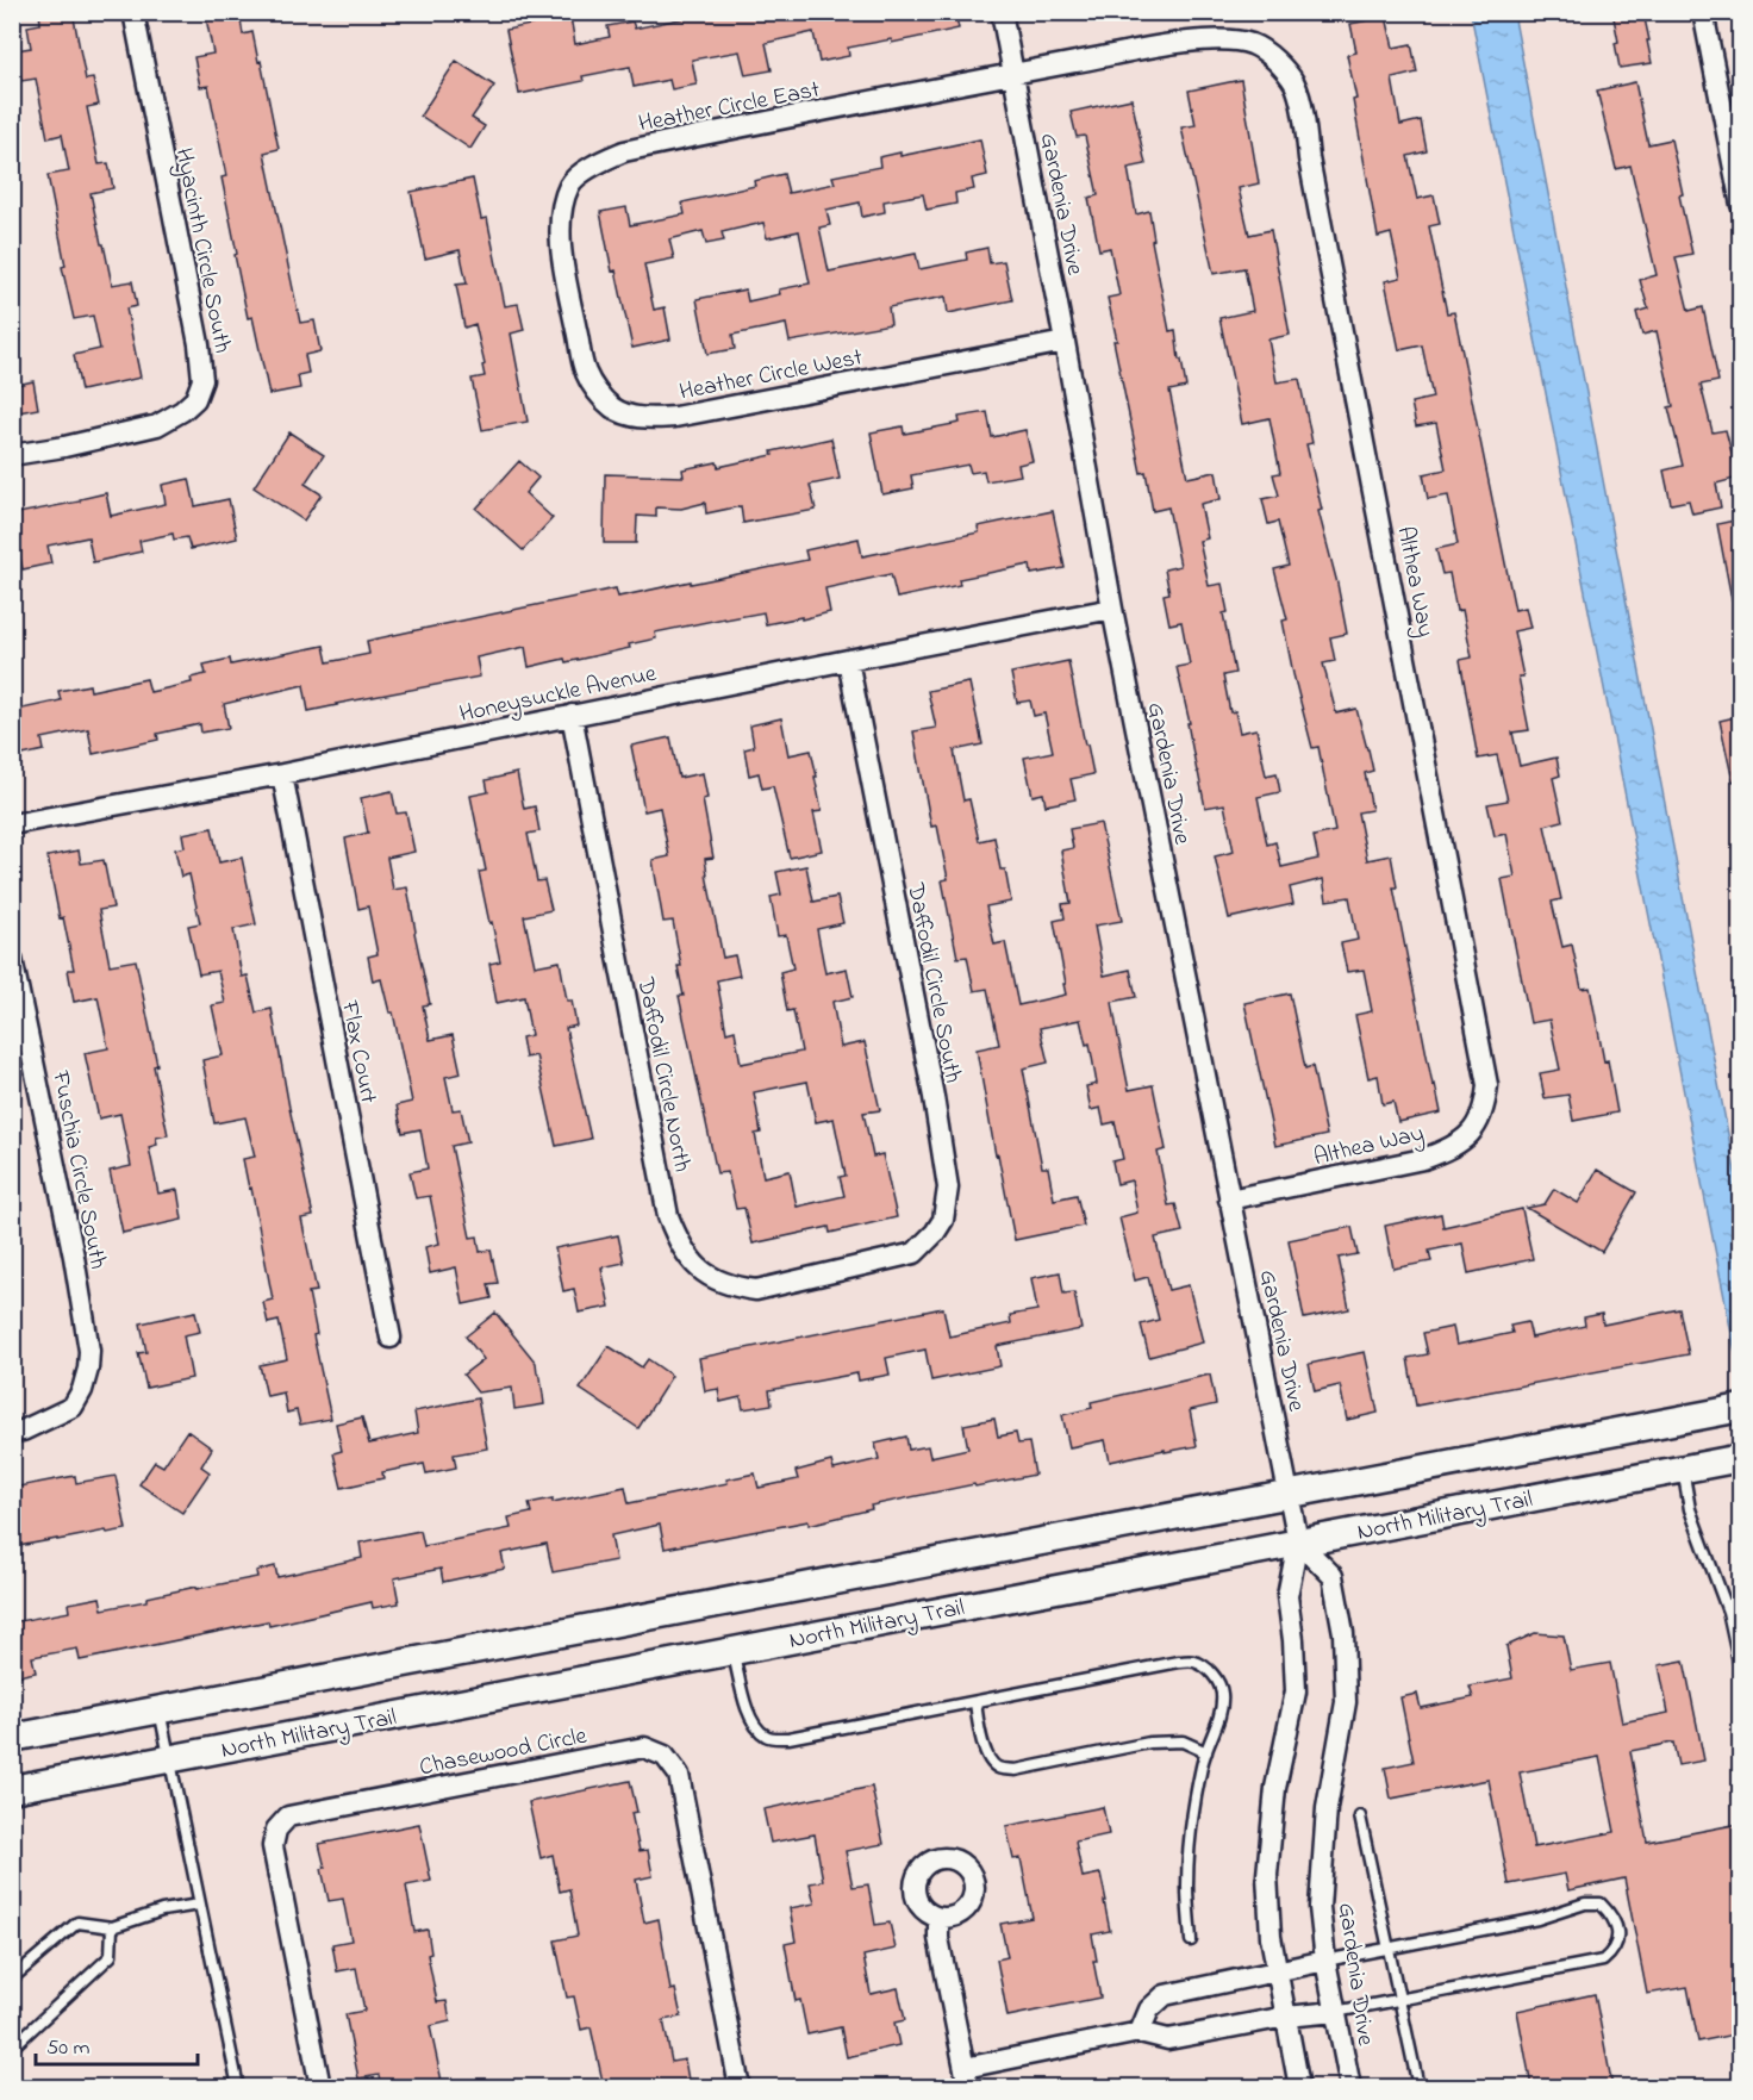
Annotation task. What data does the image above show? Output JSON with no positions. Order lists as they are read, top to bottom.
{
  "streets": {
    "main road": ["North Military Trail"],
    "street": [
      "Heather Circle East",
      "Gardenia Drive",
      "Hyacinth Circle South",
      "Heather Circle West",
      "Althea Way",
      "Honeysuckle Avenue",
      "Daffodil Circle South",
      "Flax Court",
      "Daffodil Circle North",
      "Fuschia Circle South",
      "Chasewood Circle"
    ]
  },
  "crossings": [
    ["Heather Circle East", "Gardenia Drive"],
    ["Heather Circle East", "Heather Circle West"],
    ["Heather Circle East", "Althea Way"],
    ["Gardenia Drive", "Heather Circle West"],
    ["Gardenia Drive", "Althea Way"],
    ["Gardenia Drive", "Honeysuckle Avenue"],
    ["Gardenia Drive", "North Military Trail"],
    ["Honeysuckle Avenue", "Daffodil Circle South"],
    ["Honeysuckle Avenue", "Flax Court"],
    ["Honeysuckle Avenue", "Daffodil Circle North"],
    ["Daffodil Circle South", "Daffodil Circle North"]
  ],
  "scale_bar": "50 m"
}
